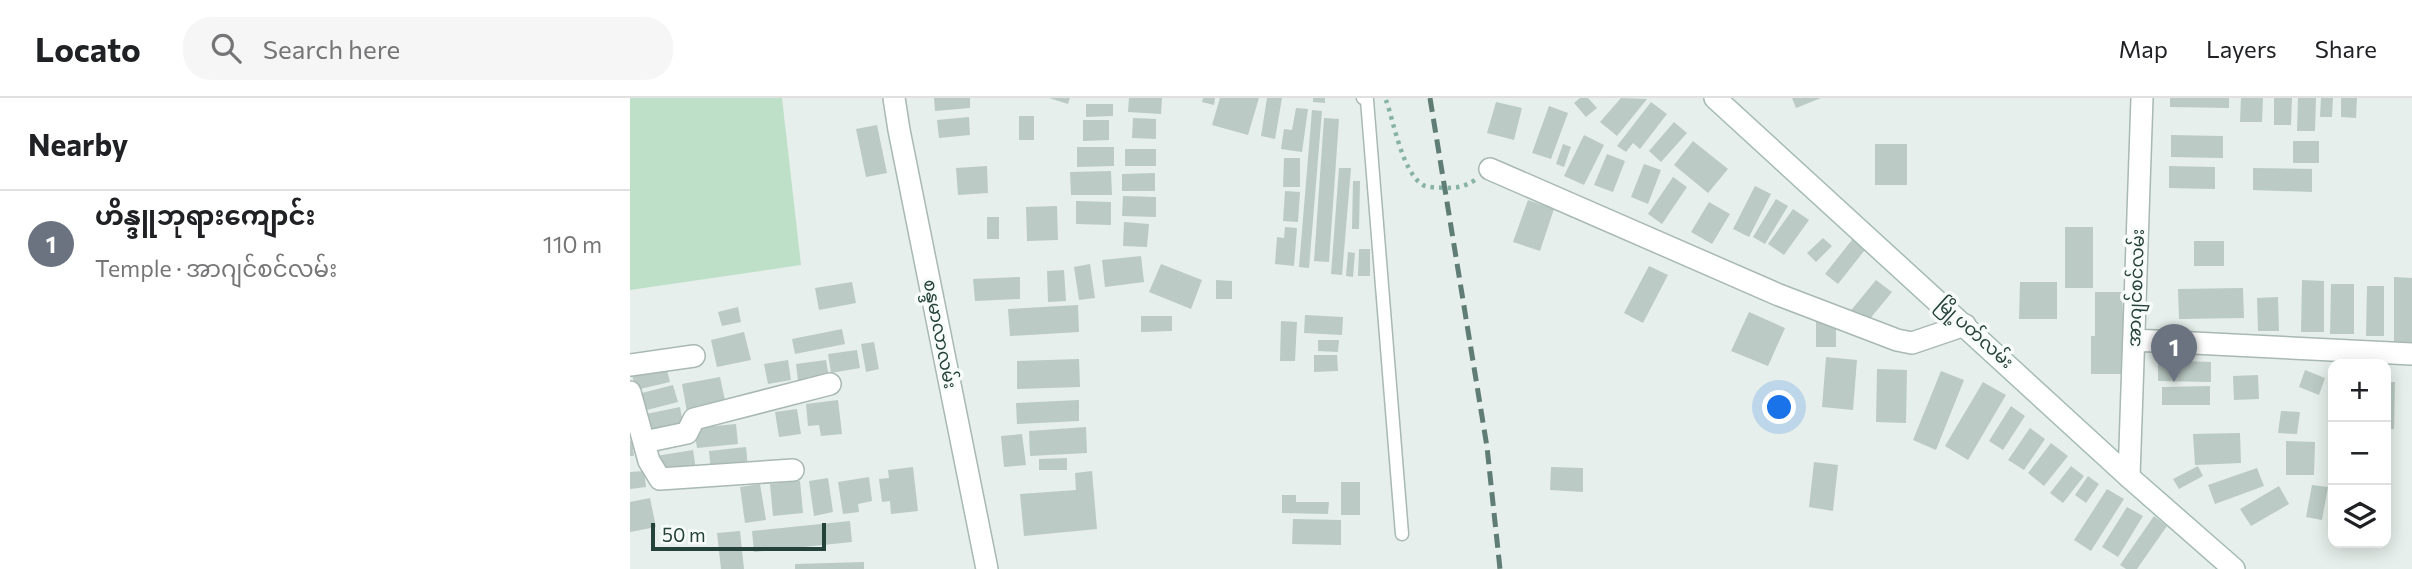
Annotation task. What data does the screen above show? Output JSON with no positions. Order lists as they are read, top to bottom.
{
  "streets": {
    "street": ["အာဂျင်စင်လမ်း", "မြို့ပတ်လမ်း", "စန္ဒမာလာလမ်း"]
  },
  "crossings": [
    ["အာဂျင်စင်လမ်း", "မြို့ပတ်လမ်း"]
  ],
  "scale_bar": "50 m",
  "page": {
    "header": "Locato",
    "search": "Search here",
    "nav": ["Map", "Layers", "Share"],
    "heading": "Nearby",
    "list": [
      {
        "mark": "1",
        "name": "ဟိန္ဒူဘုရားကျောင်း",
        "note": "Temple · အာဂျင်စင်လမ်း",
        "value": "110 m"
      }
    ],
    "pins": "1",
    "map_buttons": ["+", "−"],
    "scale": "50 m"
  }
}
